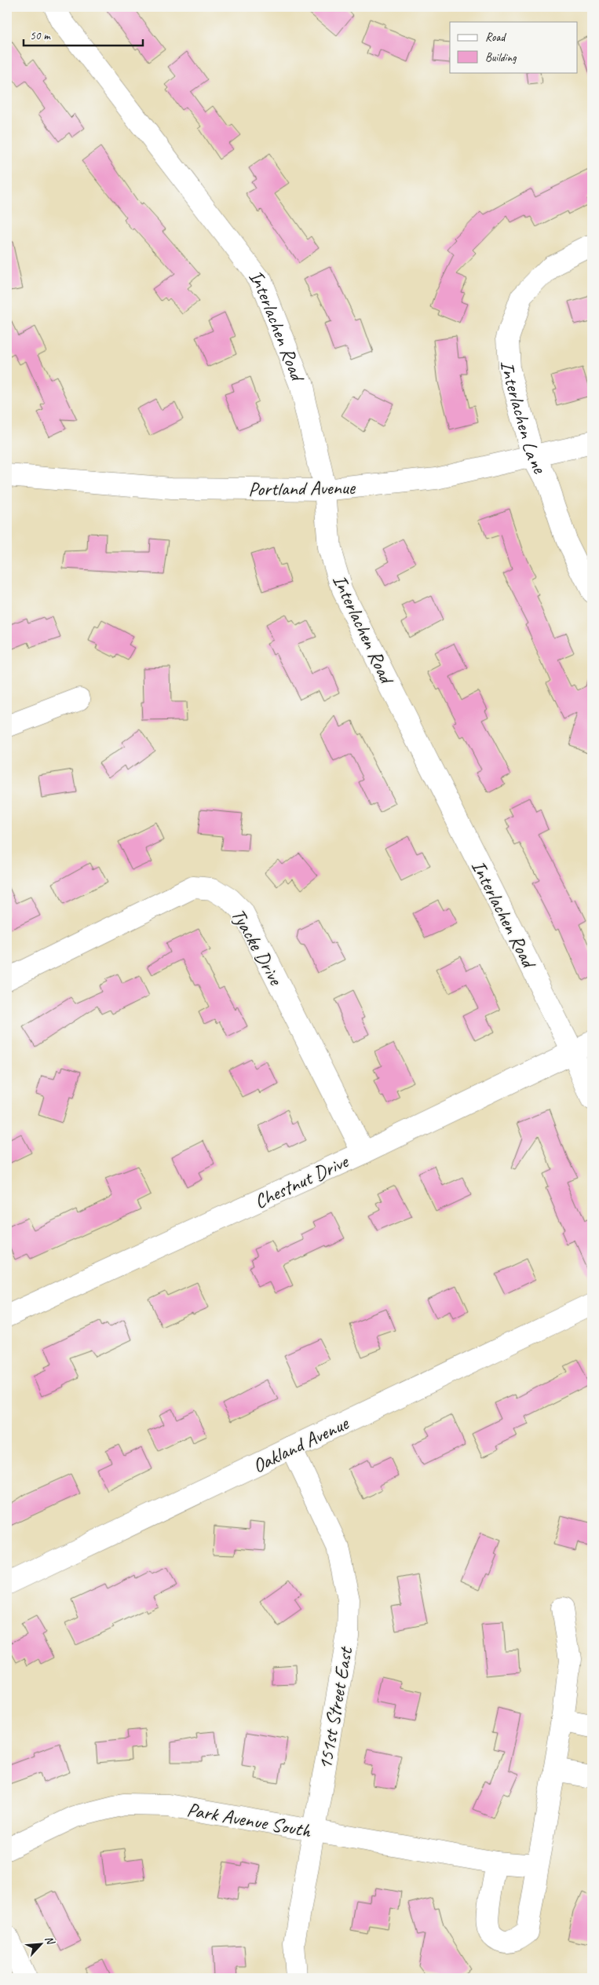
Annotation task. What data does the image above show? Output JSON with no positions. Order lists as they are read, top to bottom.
{
  "streets": {
    "street": [
      "Interlachen Road",
      "Interlachen Lane",
      "Portland Avenue",
      "Tyacke Drive",
      "Chestnut Drive",
      "Oakland Avenue",
      "151st Street East",
      "Park Avenue South"
    ]
  },
  "crossings": [
    ["Interlachen Road", "Portland Avenue"],
    ["Interlachen Road", "Chestnut Drive"],
    ["Interlachen Lane", "Portland Avenue"],
    ["Tyacke Drive", "Chestnut Drive"],
    ["Oakland Avenue", "151st Street East"],
    ["151st Street East", "Park Avenue South"]
  ],
  "legend": ["Road", "Building"],
  "scale_bar": "50 m",
  "north": "top right"
}
